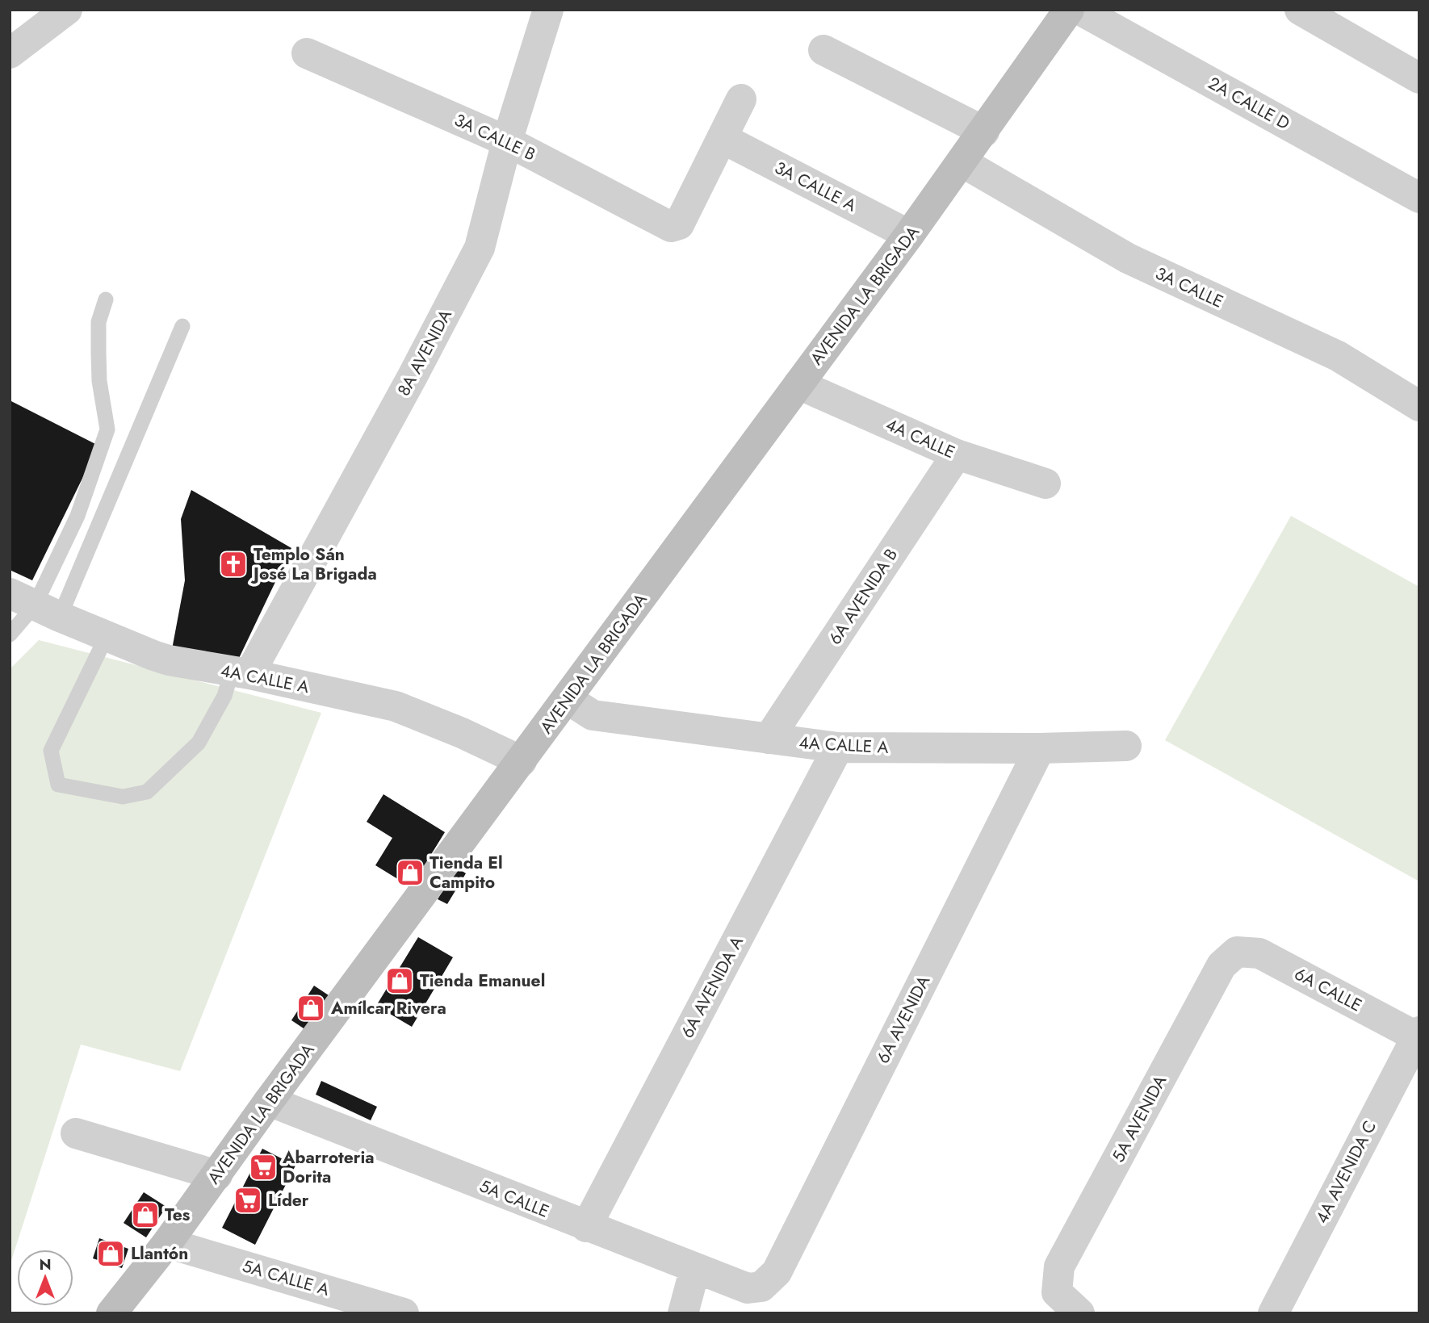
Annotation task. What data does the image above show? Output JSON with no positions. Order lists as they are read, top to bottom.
{
  "streets": {
    "main road": ["AVENIDA LA BRIGADA"],
    "street": [
      "2A CALLE D",
      "3A CALLE B",
      "3A CALLE A",
      "3A CALLE",
      "8A AVENIDA",
      "4A CALLE",
      "6A AVENIDA B",
      "4A CALLE A",
      "6A AVENIDA A",
      "6A CALLE",
      "6A AVENIDA",
      "5A AVENIDA",
      "4A AVENIDA C",
      "5A CALLE",
      "5A CALLE A"
    ]
  },
  "crossings": [
    ["3A CALLE B", "3A CALLE A"],
    ["3A CALLE B", "8A AVENIDA"],
    ["3A CALLE A", "AVENIDA LA BRIGADA"],
    ["3A CALLE", "AVENIDA LA BRIGADA"],
    ["AVENIDA LA BRIGADA", "4A CALLE"],
    ["AVENIDA LA BRIGADA", "4A CALLE A"],
    ["AVENIDA LA BRIGADA", "5A CALLE"],
    ["AVENIDA LA BRIGADA", "5A CALLE A"],
    ["8A AVENIDA", "4A CALLE A"],
    ["4A CALLE", "6A AVENIDA B"],
    ["6A AVENIDA B", "4A CALLE A"],
    ["4A CALLE A", "6A AVENIDA A"],
    ["4A CALLE A", "6A AVENIDA"],
    ["6A AVENIDA A", "5A CALLE"],
    ["6A CALLE", "5A AVENIDA"],
    ["6A CALLE", "4A AVENIDA C"],
    ["6A AVENIDA", "5A CALLE"]
  ],
  "places": {
    "church": ["Templo Sán José La Brigada"],
    "shop": [
      "Tienda El Campito",
      "Tienda Emanuel",
      "Amílcar Rivera",
      "Tes",
      "Llantón"
    ],
    "supermarket": ["Abarroteria Dorita", "Líder"]
  },
  "north": "top"
}
